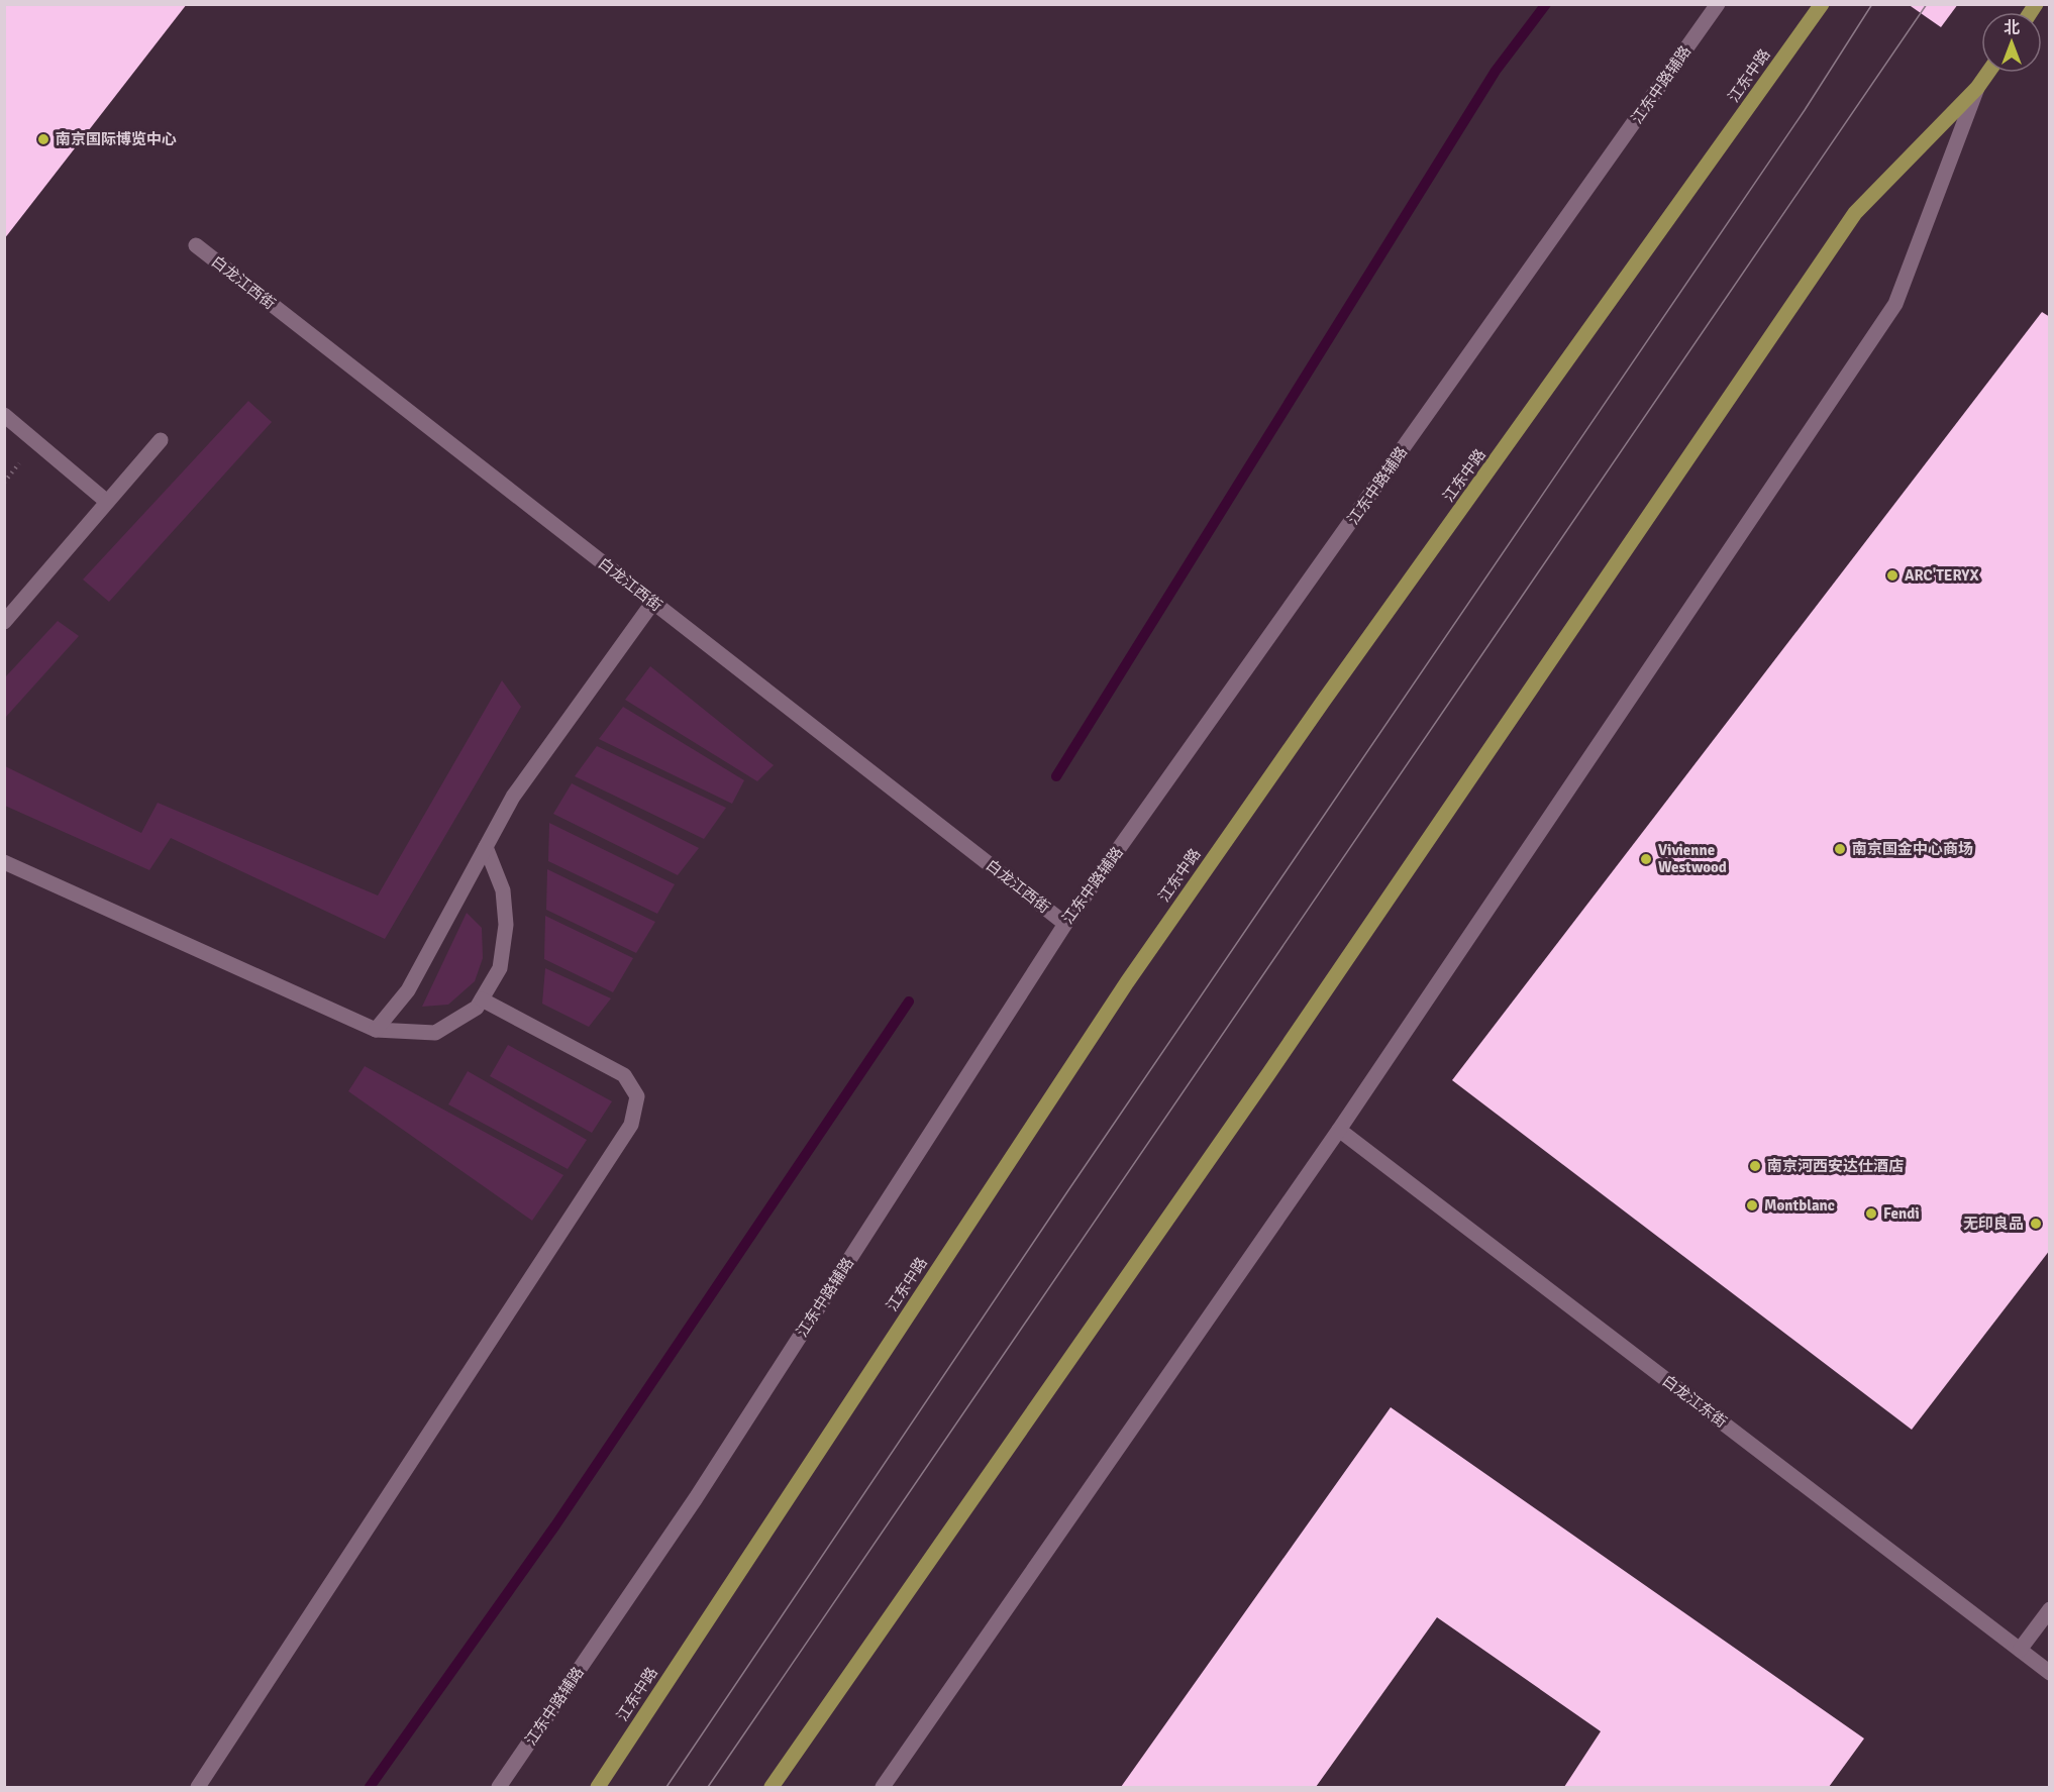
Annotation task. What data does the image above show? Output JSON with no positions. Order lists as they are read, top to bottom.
{
  "streets": {
    "main road": ["江东中路"],
    "street": ["江东中路辅路", "白龙江西街", "白龙江东街"]
  },
  "crossings": [
    ["江东中路辅路", "白龙江西街"]
  ],
  "places": [
    "南京国际博览中心",
    "ARC'TERYX",
    "南京国金中心商场",
    "Vivienne Westwood",
    "南京河西安达仕酒店",
    "Montblanc",
    "Fendi",
    "无印良品"
  ],
  "north": "top"
}
